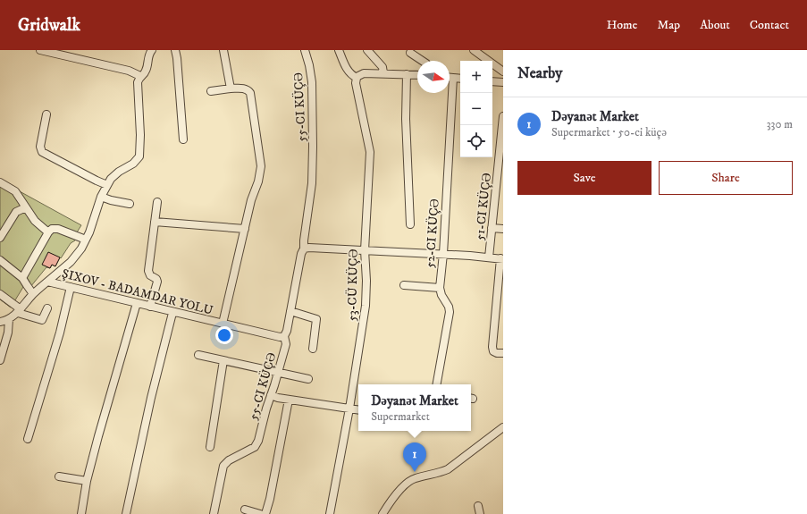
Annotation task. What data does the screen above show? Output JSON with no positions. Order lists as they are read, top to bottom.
{
  "streets": {
    "street": [
      "55-CI KÜÇƏ",
      "51-CI KÜÇƏ",
      "52-CI KÜÇƏ",
      "53-CÜ KÜÇƏ"
    ]
  },
  "north": "right",
  "page": {
    "header": "Gridwalk",
    "nav": [
      "Home",
      "Map",
      "About",
      "Contact"
    ],
    "heading": "Nearby",
    "map_buttons": ["+", "−"],
    "list": [
      {
        "mark": "1",
        "name": "Dəyanət Market",
        "note": "Supermarket · 50-ci küçə",
        "value": "330 m"
      }
    ],
    "buttons": ["Save", "Share"],
    "popup": ["Dəyanət Market", "Supermarket"],
    "pins": "1"
  }
}
